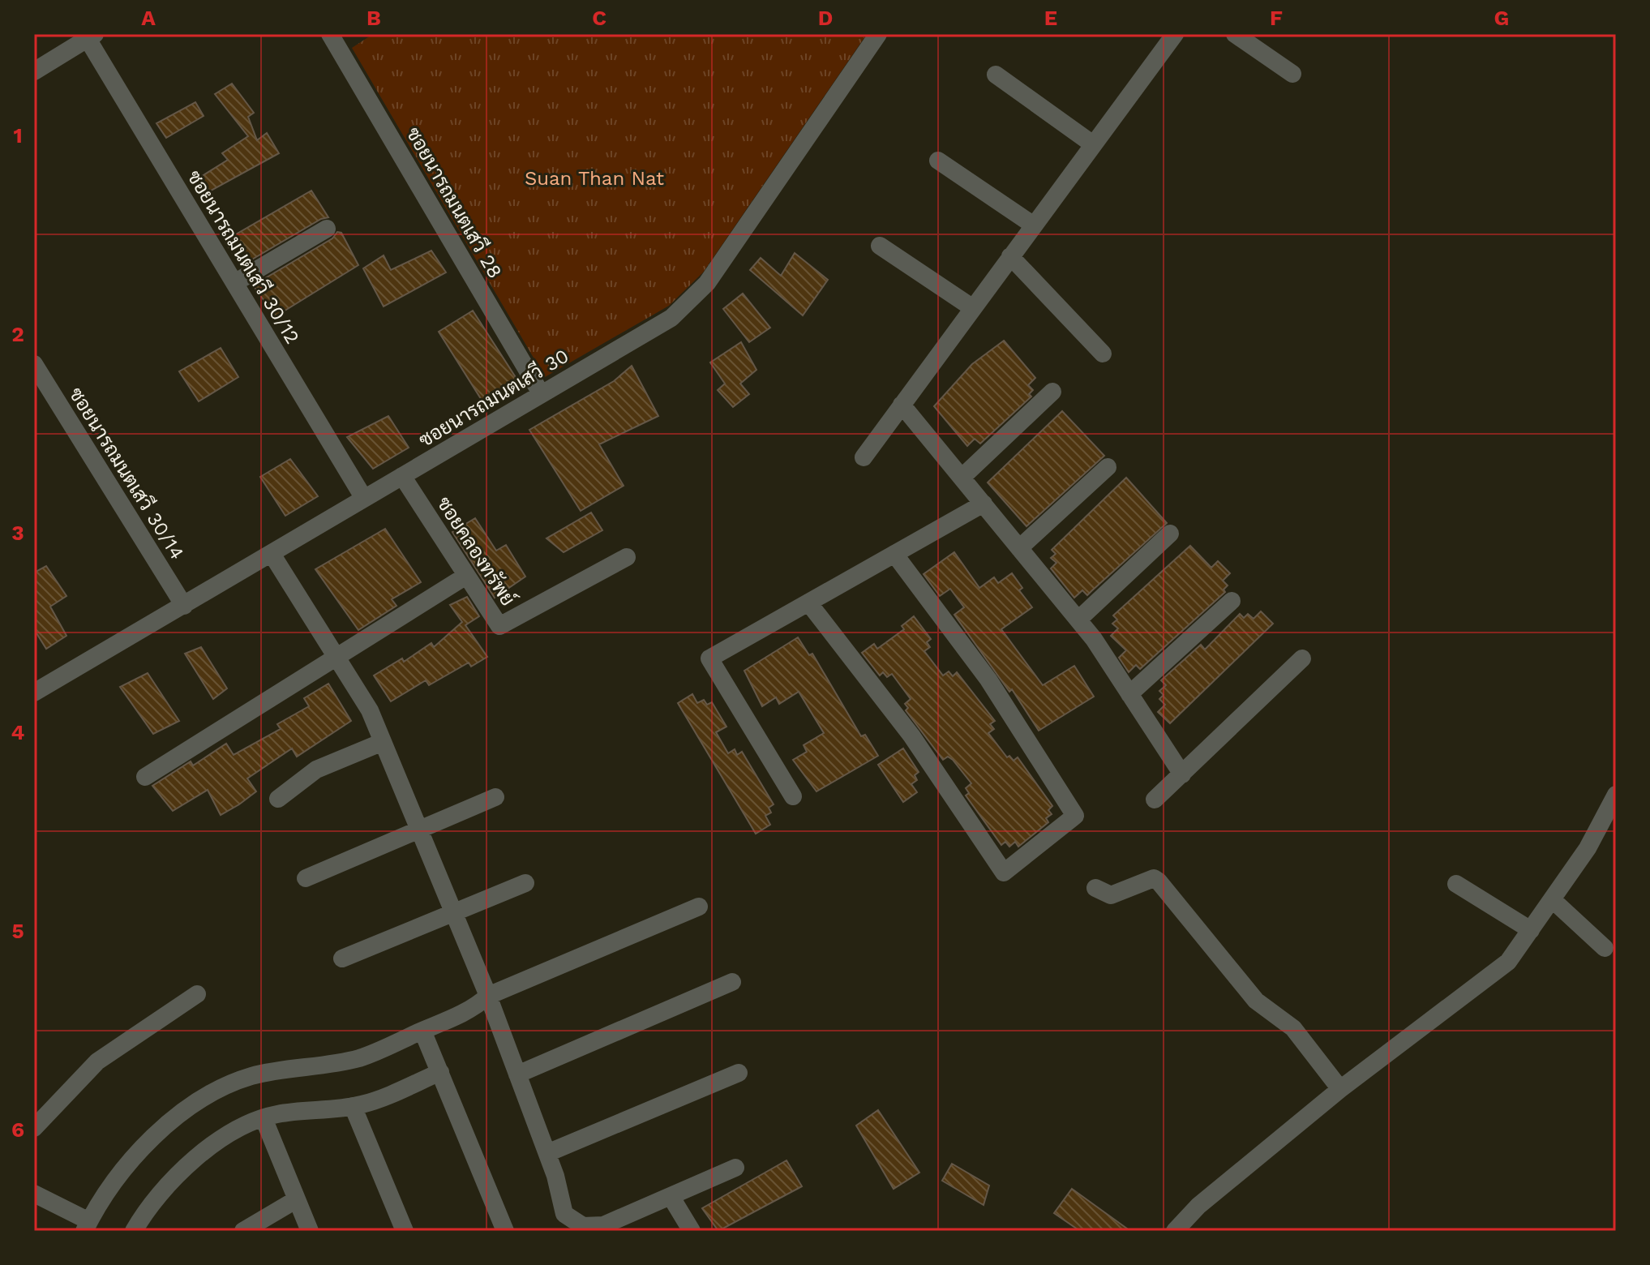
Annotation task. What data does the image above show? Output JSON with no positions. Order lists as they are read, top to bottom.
{
  "streets": {
    "street": [
      "ซอยนารถมนตเสวี 28",
      "ซอยนารถมนตเสวี 30/12",
      "ซอยนารถมนตเสวี 30",
      "ซอยนารถมนตเสวี 30/14",
      "ซอยคลองทรัพย์"
    ]
  },
  "crossings": [
    ["ซอยนารถมนตเสวี 28", "ซอยนารถมนตเสวี 30"],
    ["ซอยนารถมนตเสวี 30/12", "ซอยนารถมนตเสวี 30"],
    ["ซอยนารถมนตเสวี 30", "ซอยนารถมนตเสวี 30/14"],
    ["ซอยนารถมนตเสวี 30", "ซอยคลองทรัพย์"]
  ],
  "parks": ["Suan Than Nat"],
  "grid": {
    "columns": [
      "A",
      "B",
      "C",
      "D",
      "E",
      "F",
      "G"
    ],
    "rows": [
      "1",
      "2",
      "3",
      "4",
      "5",
      "6"
    ]
  }
}
